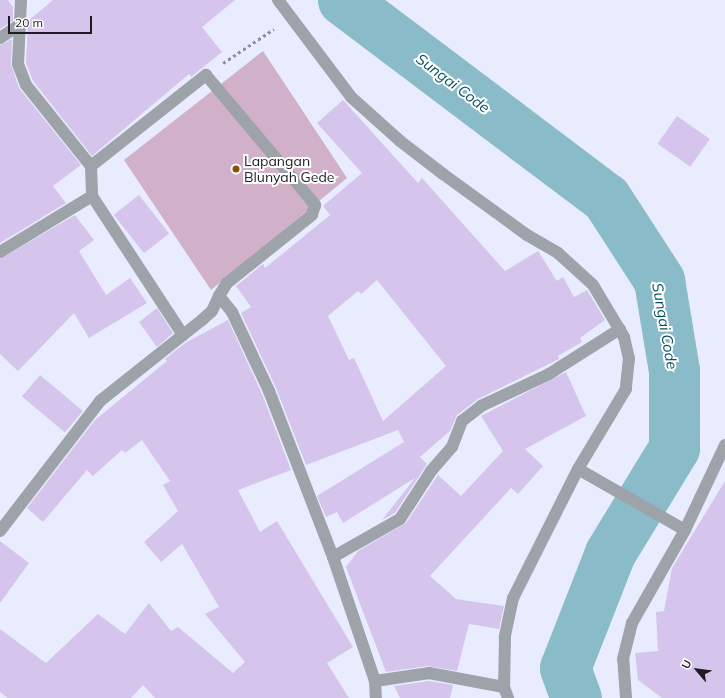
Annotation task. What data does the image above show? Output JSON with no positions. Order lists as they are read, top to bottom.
{
  "water": ["Sungai Code"],
  "places": ["Lapangan Blunyah Gede"],
  "scale_bar": "20 m",
  "north": "top left"
}
